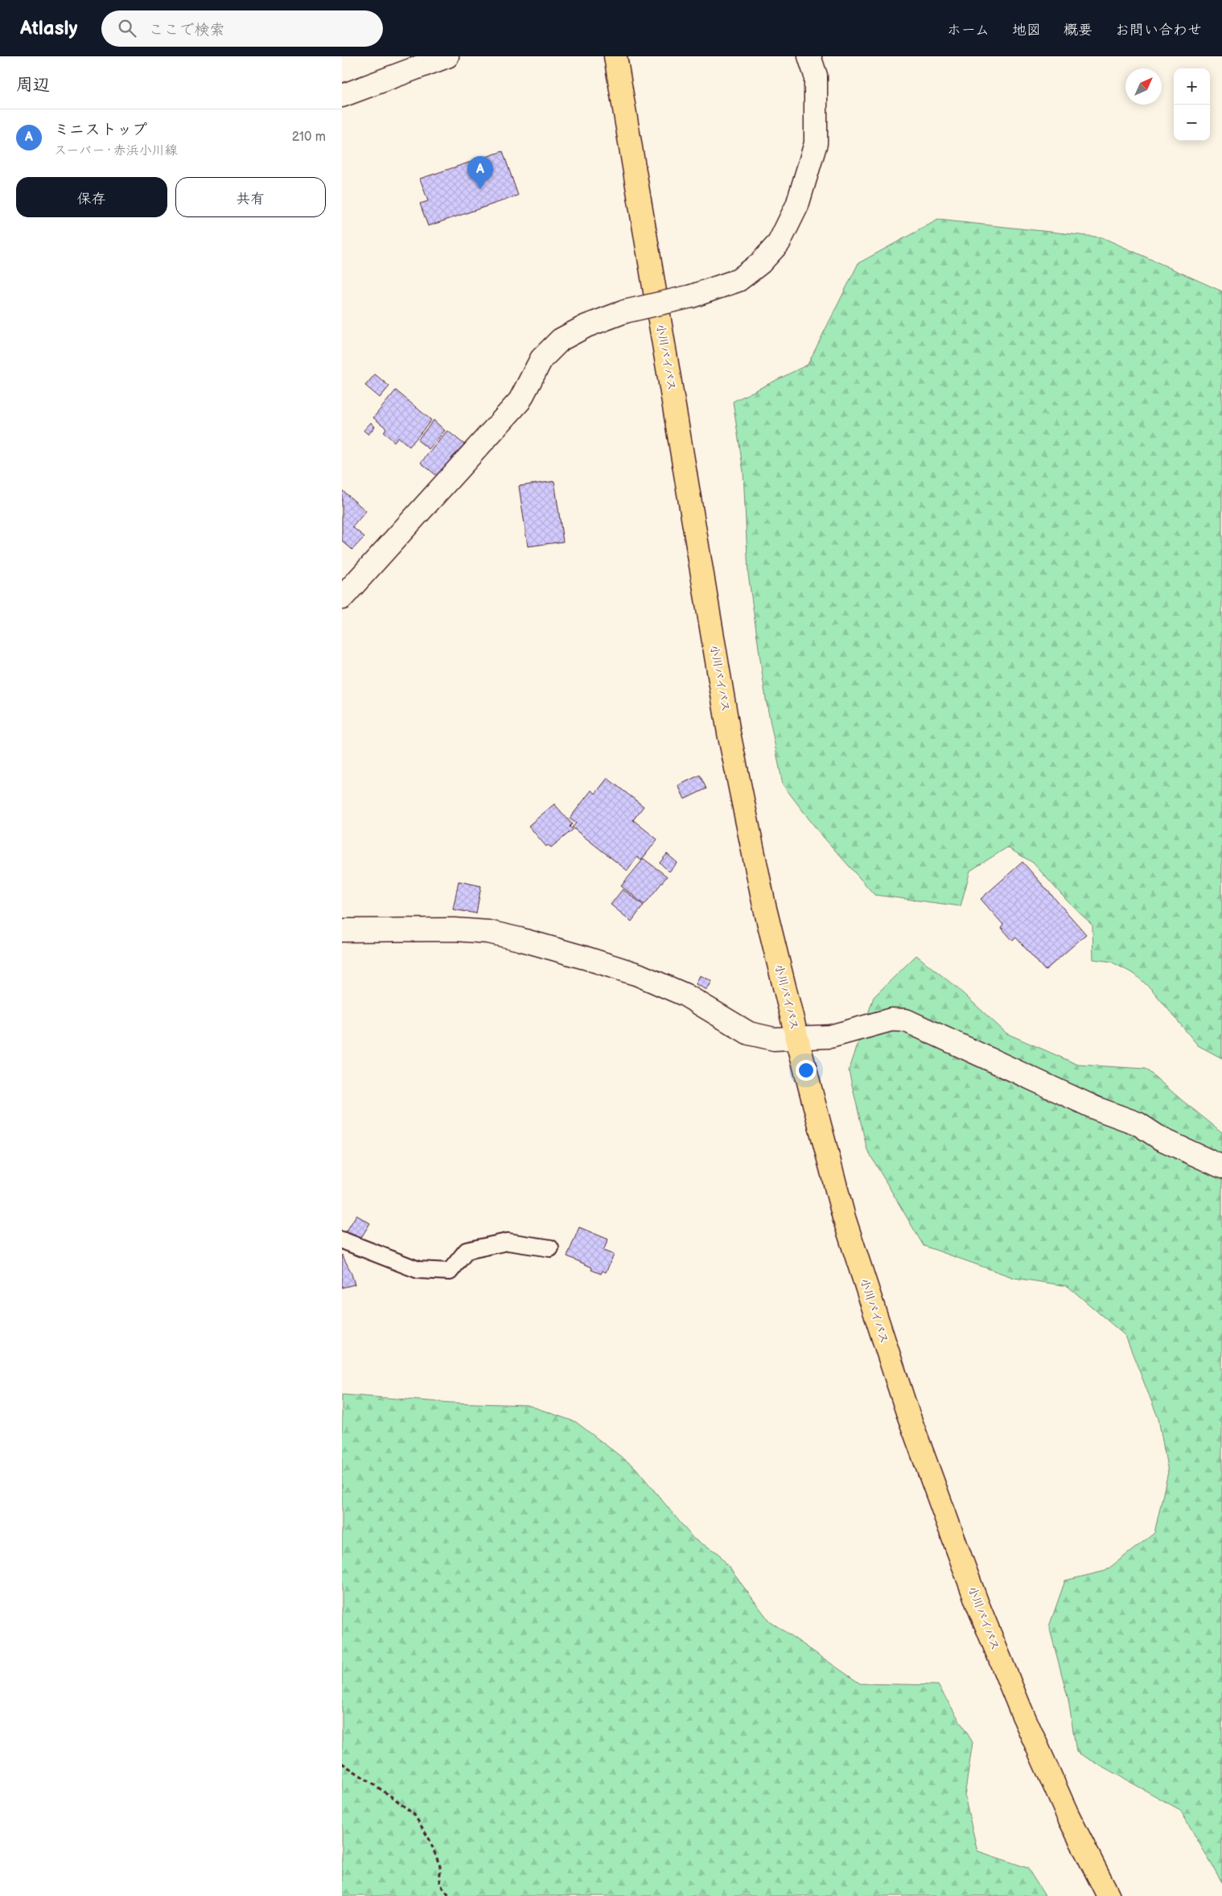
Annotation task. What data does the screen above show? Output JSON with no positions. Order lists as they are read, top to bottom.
{
  "streets": {
    "highway": ["小川バイパス"]
  },
  "north": "top right",
  "page": {
    "header": "Atlasly",
    "search": "ここで検索",
    "nav": [
      "ホーム",
      "地図",
      "概要",
      "お問い合わせ"
    ],
    "heading": "周辺",
    "map_buttons": ["+", "−"],
    "list": [
      {
        "mark": "A",
        "name": "ミニストップ",
        "note": "スーパー · 赤浜小川線",
        "value": "210 m"
      }
    ],
    "pins": "A",
    "buttons": ["保存", "共有"]
  }
}
